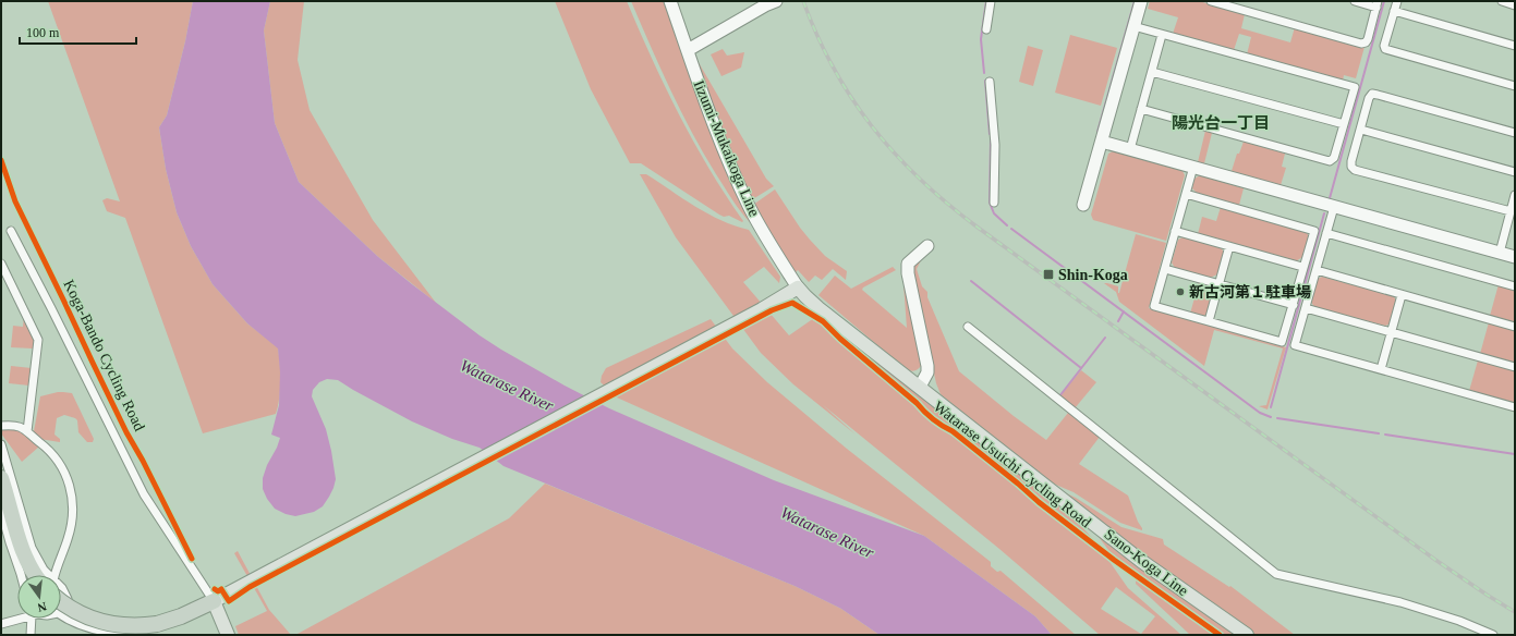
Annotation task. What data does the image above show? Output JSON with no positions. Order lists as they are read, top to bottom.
{
  "streets": {
    "main road": ["Sano-Koga Line"],
    "street": ["Iizumi-Mukaikoga Line"],
    "cycle path": ["Koga-Bando Cycling Road", "Watarase Usuichi Cycling Road"]
  },
  "crossings": [
    ["Iizumi-Mukaikoga Line", "Sano-Koga Line"]
  ],
  "districts": ["陽光台一丁目"],
  "water": ["Watarase River"],
  "places": {
    "transit": ["Shin-Koga"],
    "other": ["新古河第１駐車場"]
  },
  "scale_bar": "100 m",
  "north": "bottom"
}
